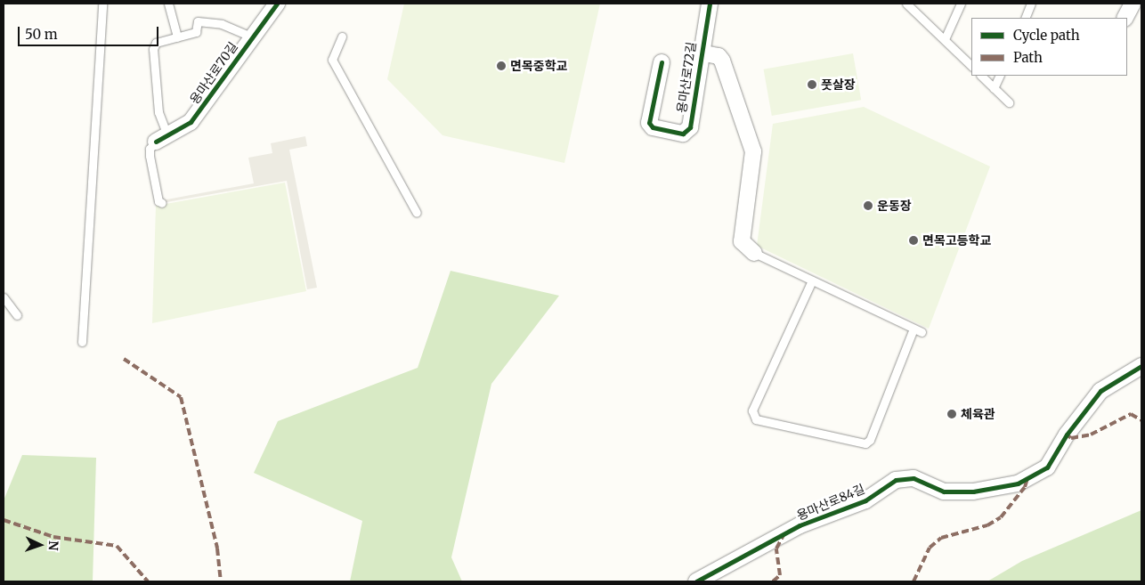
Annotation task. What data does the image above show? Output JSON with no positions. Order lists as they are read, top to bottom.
{
  "streets": {
    "street": ["용마산로70길", "용마산로72길", "용마산로84길"]
  },
  "places": [
    "면목중학교",
    "풋살장",
    "운동장",
    "면목고등학교",
    "체육관"
  ],
  "legend": ["Cycle path", "Path"],
  "scale_bar": "50 m",
  "north": "right"
}
